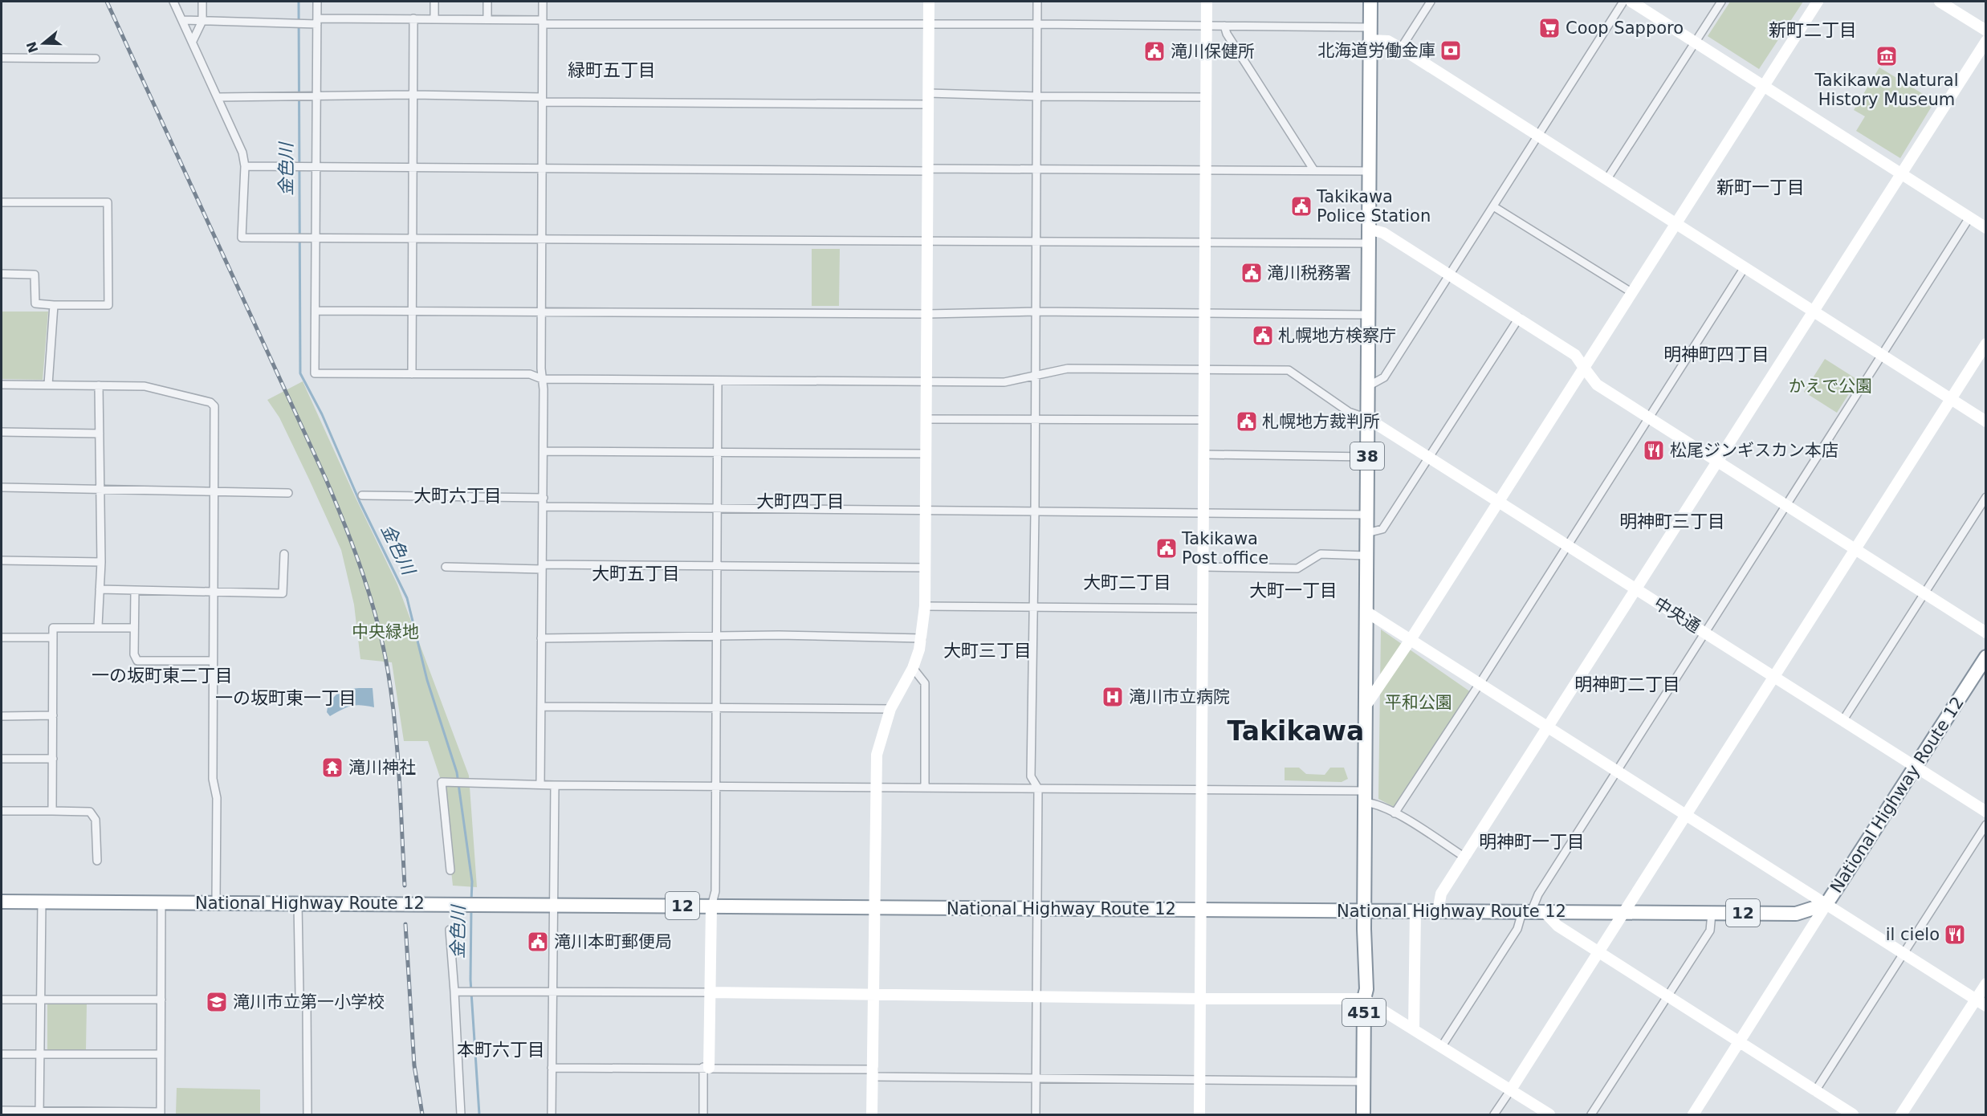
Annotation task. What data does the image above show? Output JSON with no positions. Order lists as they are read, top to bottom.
{
  "streets": {
    "highway": [
      "38",
      "National Highway Route 12",
      "12",
      "451"
    ],
    "street": ["中央通"]
  },
  "crossings": [
    ["38", "中央通"],
    ["38", "National Highway Route 12"],
    ["38", "451"],
    ["中央通", "National Highway Route 12"],
    ["National Highway Route 12", "451"]
  ],
  "districts": [
    "新町二丁目",
    "緑町五丁目",
    "新町一丁目",
    "明神町四丁目",
    "大町六丁目",
    "大町四丁目",
    "明神町三丁目",
    "大町五丁目",
    "大町二丁目",
    "大町一丁目",
    "大町三丁目",
    "一の坂町東二丁目",
    "明神町二丁目",
    "一の坂町東一丁目",
    "Takikawa",
    "明神町一丁目",
    "本町六丁目"
  ],
  "water": ["金色川"],
  "parks": ["かえで公園", "中央緑地", "平和公園"],
  "places": {
    "supermarket": ["Coop Sapporo"],
    "bank": ["北海道労働金庫"],
    "public building": [
      "滝川保健所",
      "Takikawa Police Station",
      "滝川税務署",
      "札幌地方検察庁",
      "札幌地方裁判所",
      "Takikawa Post office",
      "滝川本町郵便局"
    ],
    "museum": ["Takikawa Natural History Museum"],
    "restaurant": ["松尾ジンギスカン本店", "il cielo"],
    "hospital": ["滝川市立病院"],
    "temple": ["滝川神社"],
    "school or university": ["滝川市立第一小学校"]
  },
  "north": "left"
}
